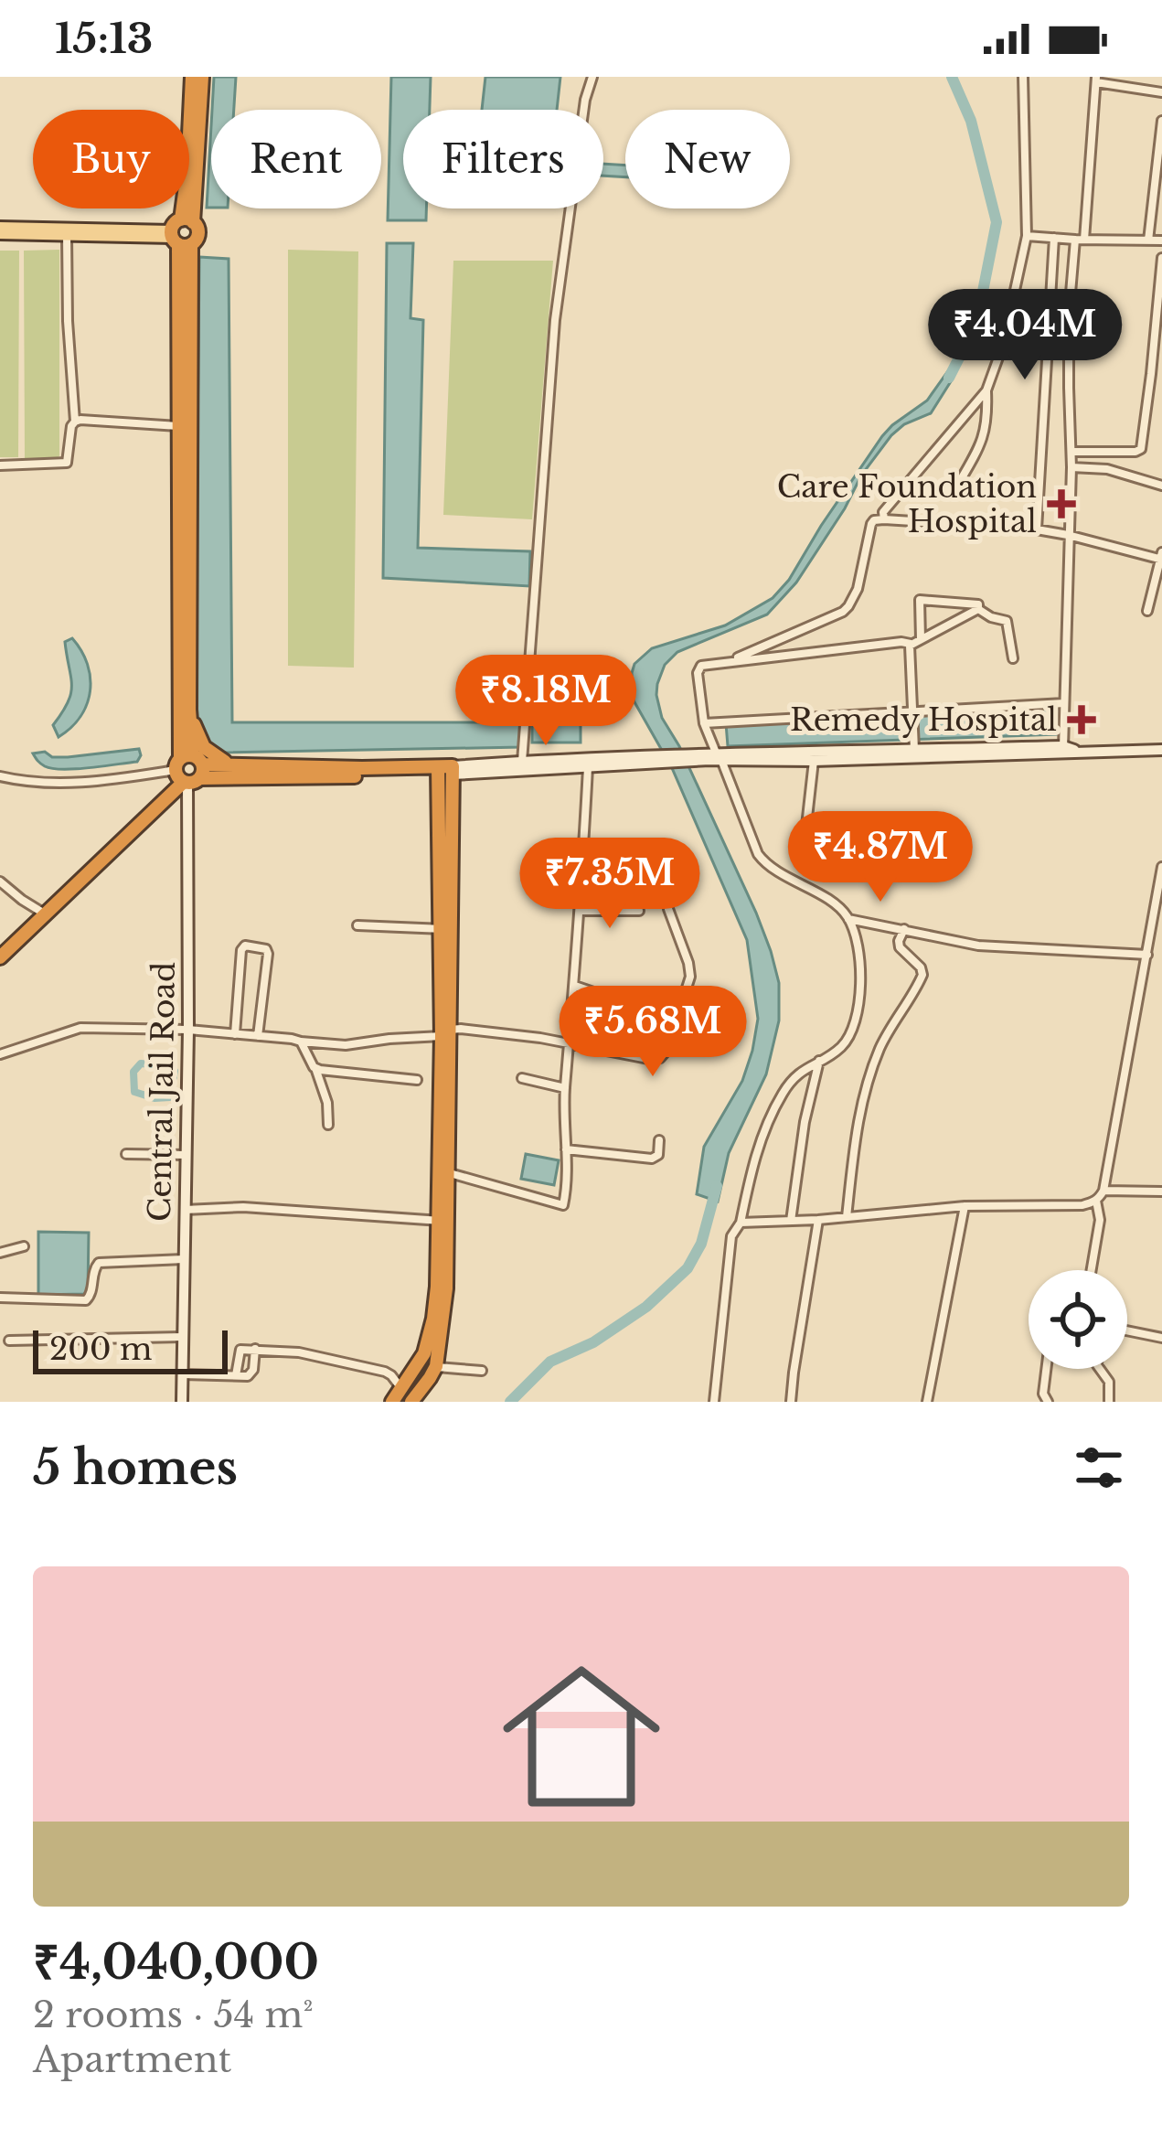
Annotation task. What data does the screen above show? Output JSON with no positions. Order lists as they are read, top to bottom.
{
  "streets": {
    "street": ["Central Jail Road"]
  },
  "places": {
    "health": ["Care Foundation Hospital", "Remedy Hospital"]
  },
  "scale_bar": "200 m",
  "page": {
    "status": "15:13",
    "chip": [
      "Buy",
      "Rent",
      "Filters",
      "New"
    ],
    "price": [
      "₹4.04M",
      "₹8.18M",
      "₹4.87M",
      "₹7.35M",
      "₹5.68M"
    ],
    "scale": "200 m",
    "heading": "5 homes",
    "list": [
      {
        "name": "₹4,040,000",
        "note": "2 rooms · 54 m² · Apartment"
      }
    ]
  }
}
